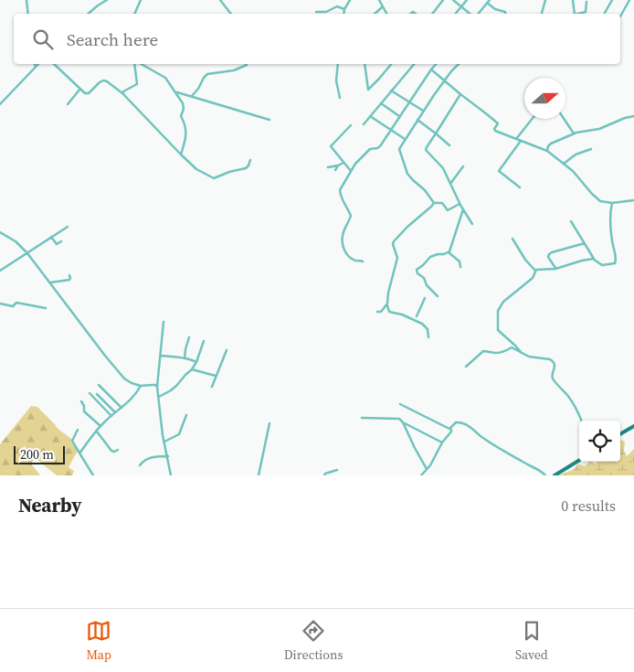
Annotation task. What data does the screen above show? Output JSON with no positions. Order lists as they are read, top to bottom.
{
  "scale_bar": "200 m",
  "north": "right",
  "page": {
    "search": "Search here",
    "scale": "200 m",
    "heading": ["Nearby", "0 results"],
    "nav": ["Map", "Directions", "Saved"]
  }
}
